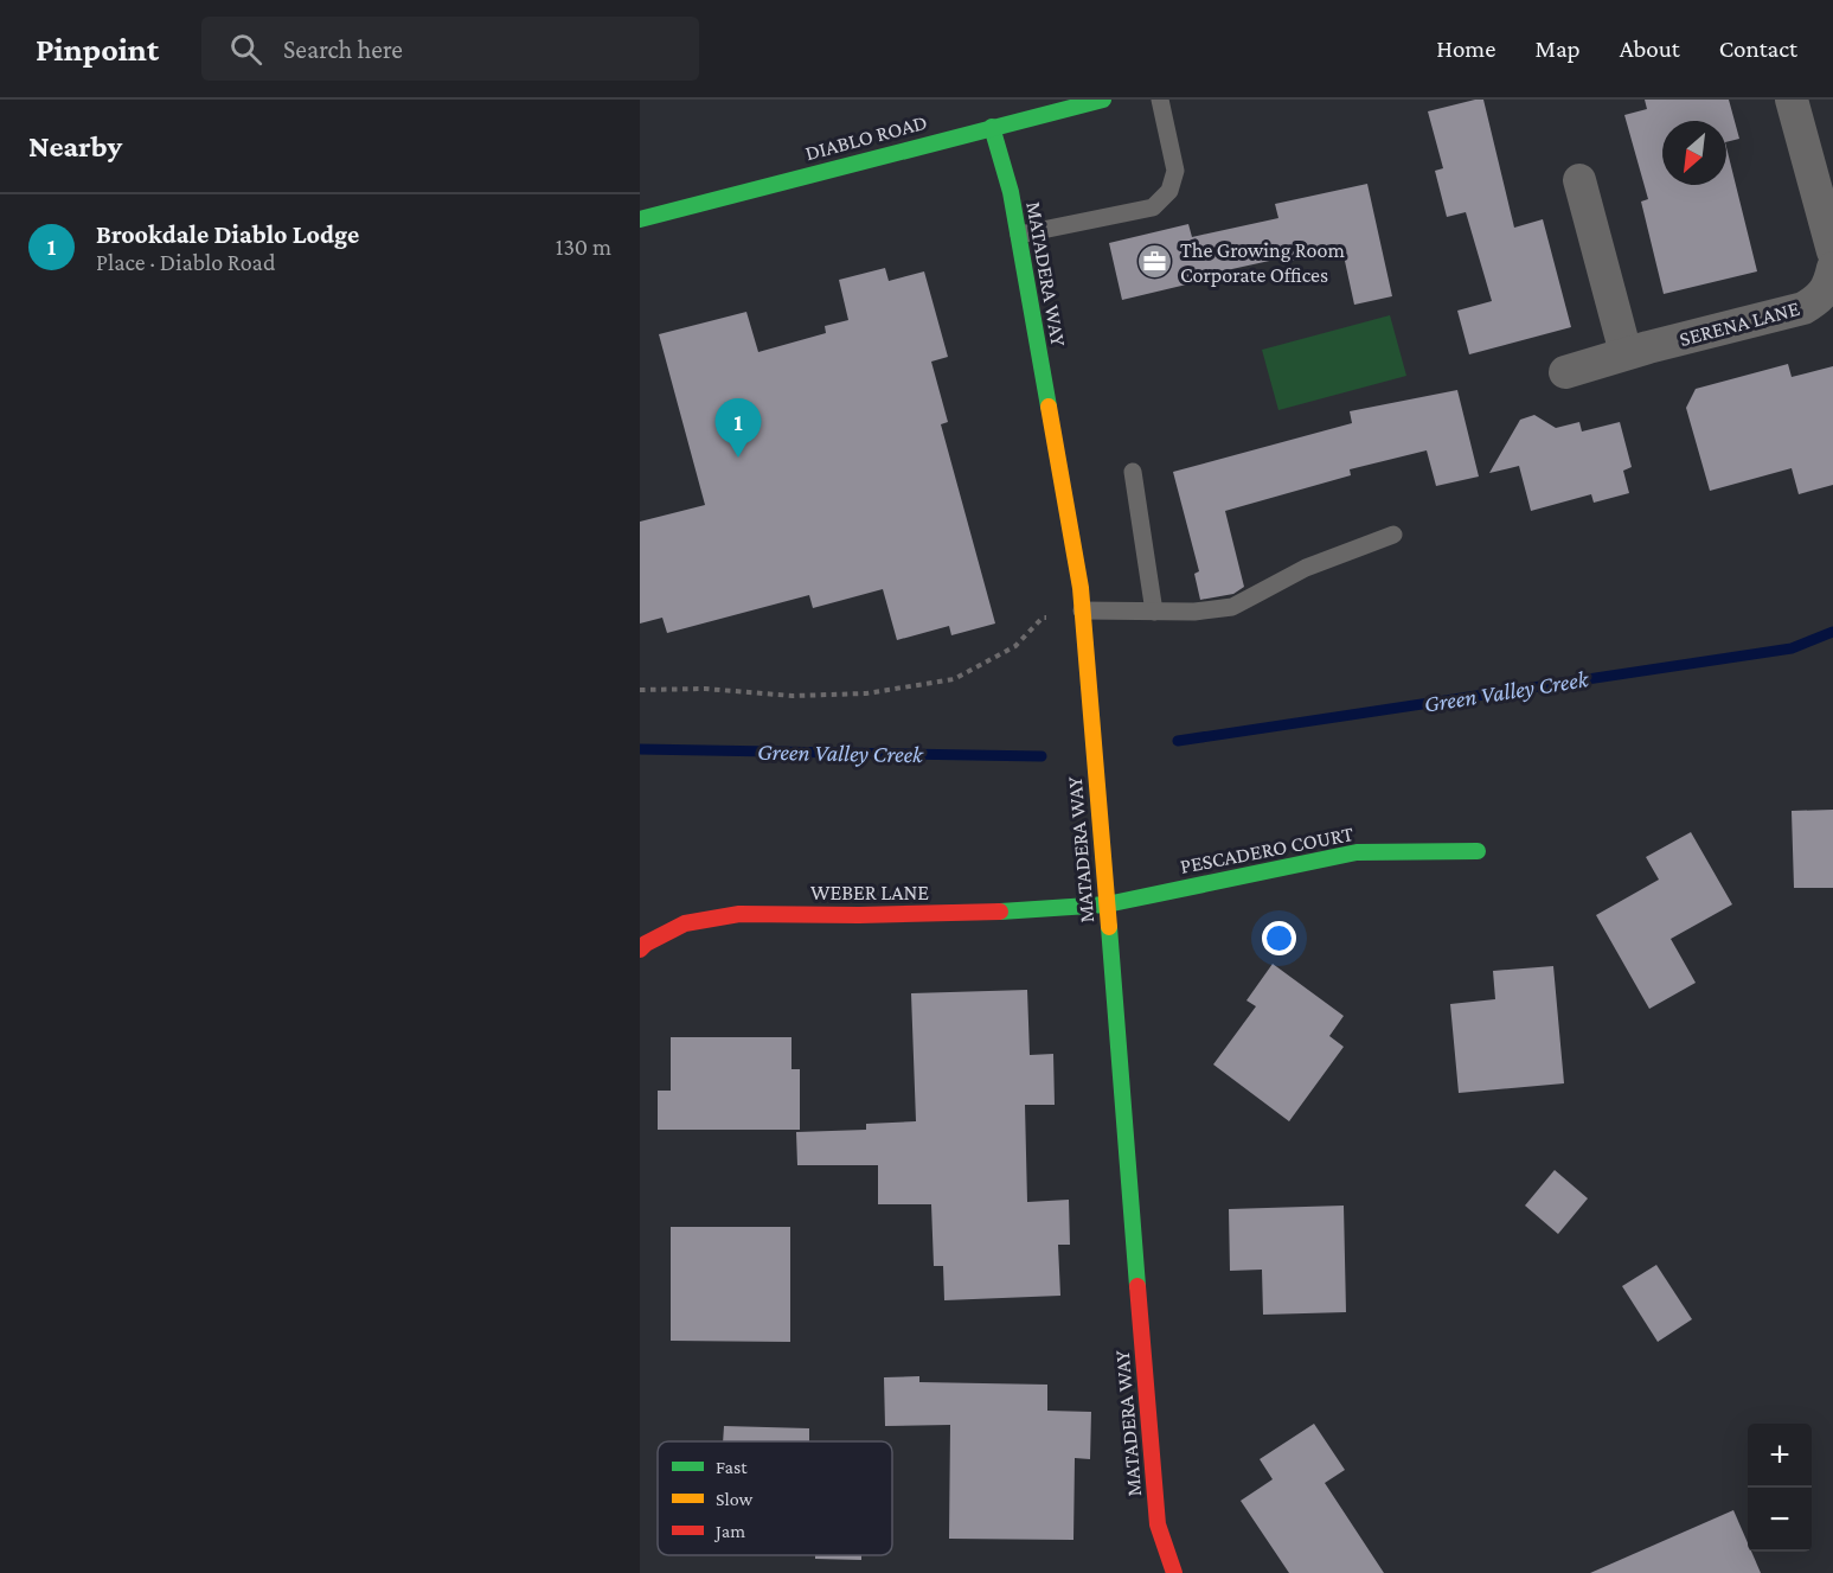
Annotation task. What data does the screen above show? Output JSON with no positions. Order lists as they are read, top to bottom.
{
  "streets": {
    "street": [
      "DIABLO ROAD",
      "MATADERA WAY",
      "SERENA LANE",
      "PESCADERO COURT",
      "WEBER LANE"
    ]
  },
  "crossings": [
    ["DIABLO ROAD", "MATADERA WAY"],
    ["MATADERA WAY", "PESCADERO COURT"],
    ["MATADERA WAY", "WEBER LANE"],
    ["PESCADERO COURT", "WEBER LANE"]
  ],
  "water": ["Green Valley Creek"],
  "places": {
    "office": ["The Growing Room Corporate Offices"]
  },
  "legend": ["Fast", "Slow", "Jam"],
  "north": "bottom left",
  "page": {
    "header": "Pinpoint",
    "search": "Search here",
    "nav": [
      "Home",
      "Map",
      "About",
      "Contact"
    ],
    "heading": "Nearby",
    "list": [
      {
        "mark": "1",
        "name": "Brookdale Diablo Lodge",
        "note": "Place · Diablo Road",
        "value": "130 m"
      }
    ],
    "pins": "1",
    "map_buttons": ["+", "−"]
  }
}
